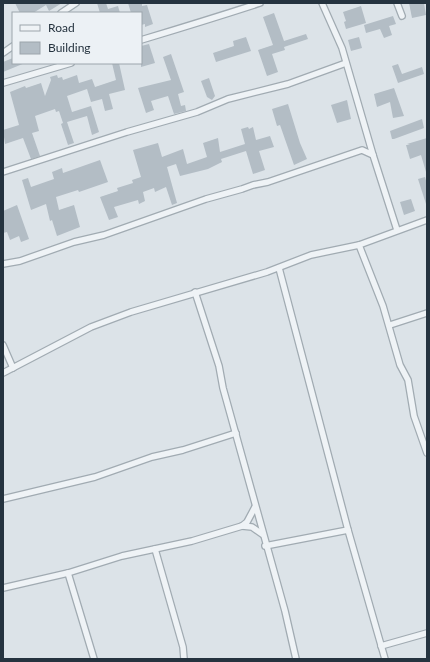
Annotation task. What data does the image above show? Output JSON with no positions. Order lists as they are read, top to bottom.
{
  "legend": ["Road", "Building"]
}
